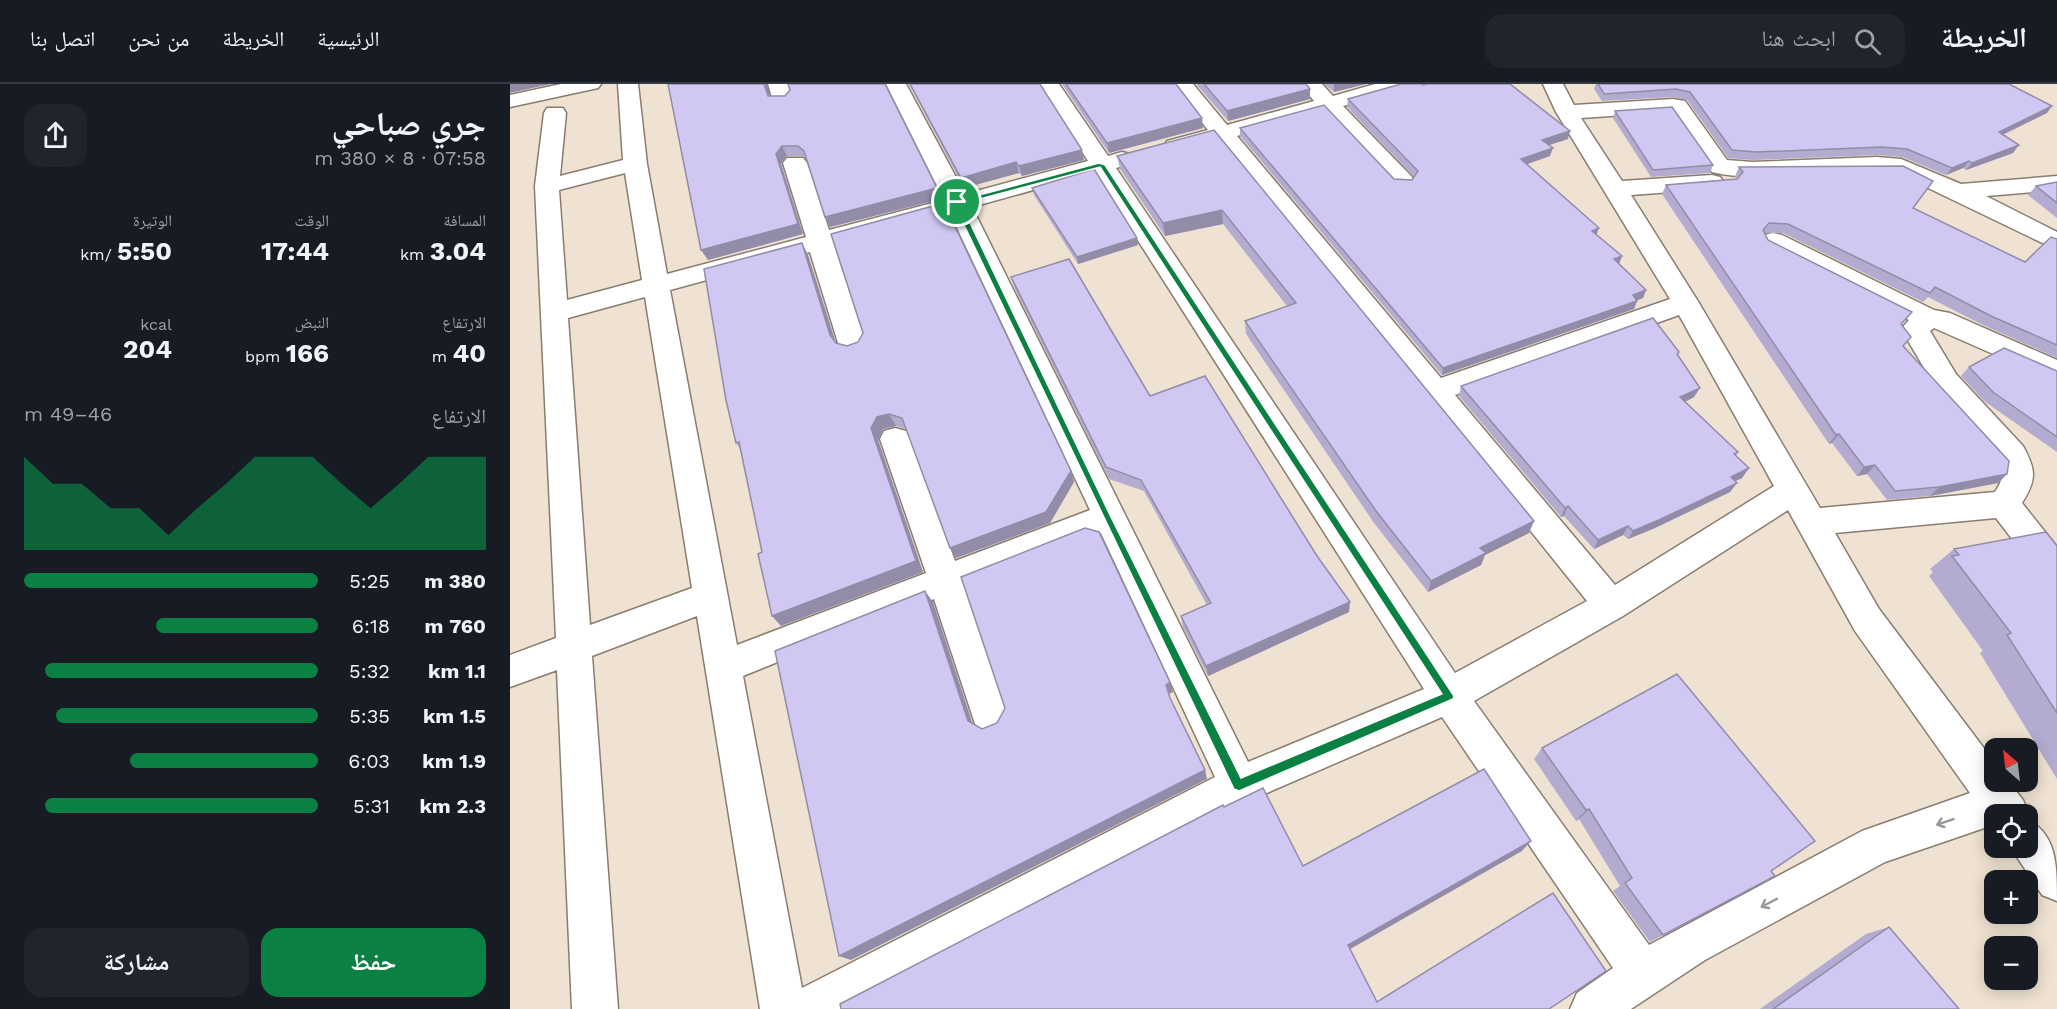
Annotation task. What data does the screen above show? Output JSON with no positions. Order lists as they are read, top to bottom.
{
  "north": "top left",
  "page": {
    "header": "الخريطة",
    "search": "ابحث هنا",
    "nav": [
      "الرئيسية",
      "الخريطة",
      "من نحن",
      "اتصل بنا"
    ],
    "heading": ["جري صباحي", "07:58 · 8 × 380 m"],
    "stats": [
      ["المسافة", "3.04 km"],
      ["الوقت", "17:44"],
      ["الوتيرة", "5:50 /km"],
      ["الارتفاع", "40 m"],
      ["النبض", "166 bpm"],
      ["kcal", "204"]
    ],
    "chart": ["الارتفاع", "46–49 m"],
    "list": [
      {
        "name": "380 m",
        "note": "5:25"
      },
      {
        "name": "760 m",
        "note": "6:18"
      },
      {
        "name": "1.1 km",
        "note": "5:32"
      },
      {
        "name": "1.5 km",
        "note": "5:35"
      },
      {
        "name": "1.9 km",
        "note": "6:03"
      },
      {
        "name": "2.3 km",
        "note": "5:31"
      }
    ],
    "map_buttons": ["+", "−"],
    "buttons": ["حفظ", "مشاركة"]
  }
}
